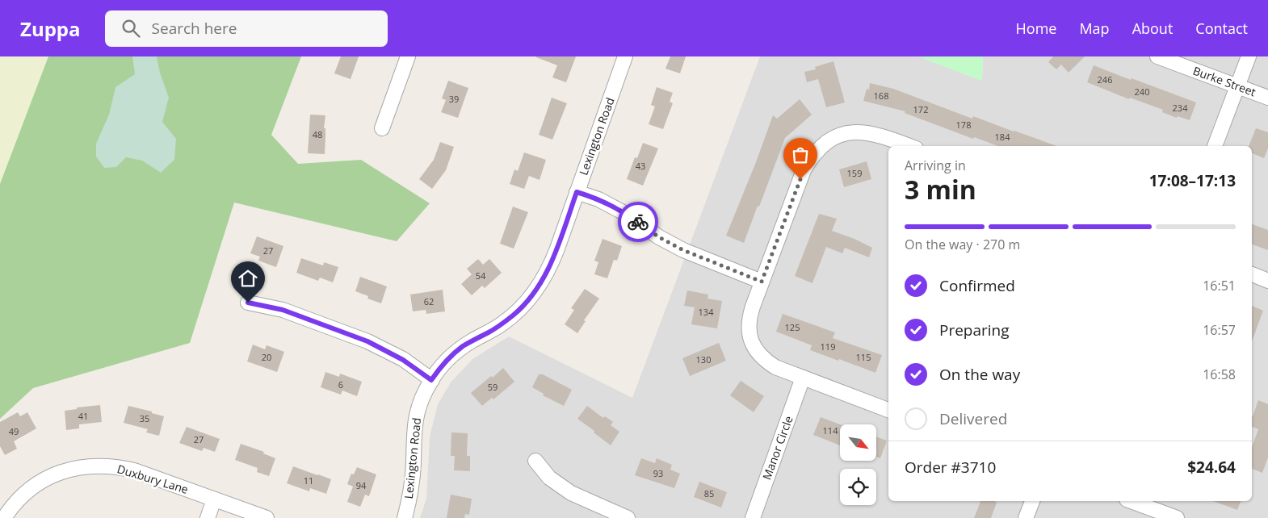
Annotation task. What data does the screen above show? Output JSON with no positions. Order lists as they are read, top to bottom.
{
  "streets": {
    "street": [
      "Burke Street",
      "Lexington Road",
      "Manor Circle",
      "Duxbury Lane"
    ]
  },
  "house_numbers": [
    "246",
    "240",
    "168",
    "39",
    "234",
    "172",
    "178",
    "48",
    "184",
    "43",
    "159",
    "27",
    "54",
    "62",
    "134",
    "125",
    "119",
    "20",
    "115",
    "130",
    "6",
    "59",
    "41",
    "35",
    "114",
    "49",
    "27",
    "93",
    "11",
    "94",
    "85"
  ],
  "north": "bottom right",
  "page": {
    "header": "Zuppa",
    "search": "Search here",
    "nav": [
      "Home",
      "Map",
      "About",
      "Contact"
    ],
    "heading": ["3 min", "Arriving in", "17:08–17:13"],
    "panel": ["Order #3710", "$24.64"],
    "bar": "On the way · 270 m",
    "list": [
      ["Confirmed", "16:51"],
      ["Preparing", "16:57"],
      ["On the way", "16:58"],
      "Delivered"
    ]
  }
}
